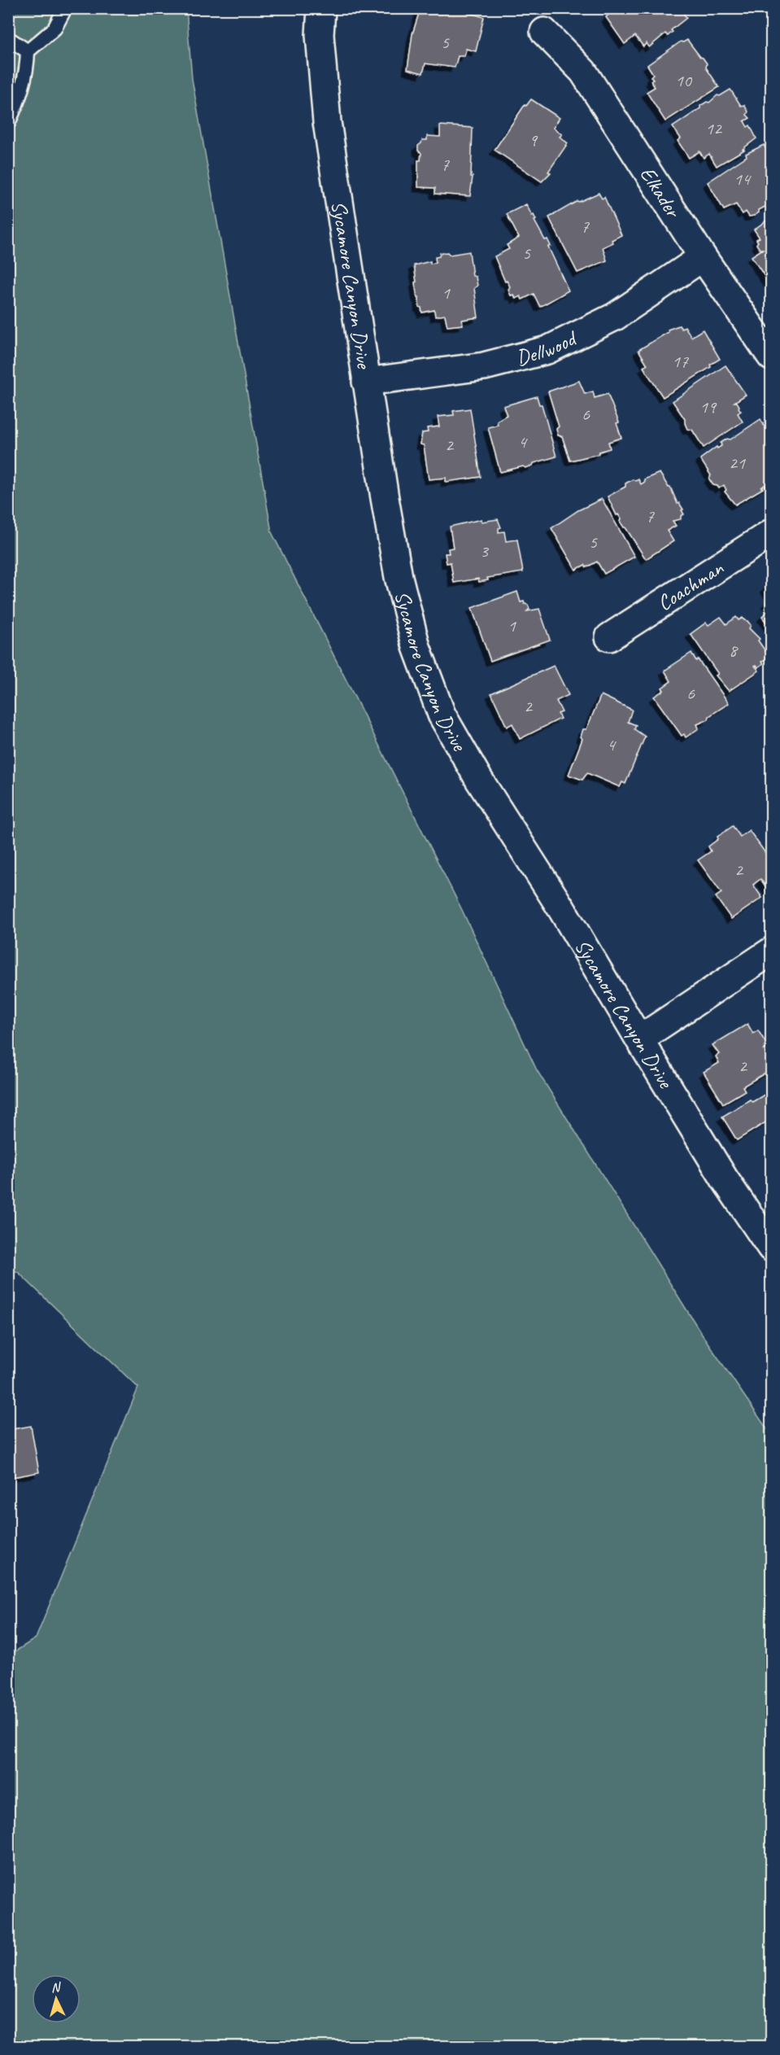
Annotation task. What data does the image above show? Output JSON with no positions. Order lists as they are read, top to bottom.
{
  "streets": {
    "street": [
      "Elkader",
      "Sycamore Canyon Drive",
      "Dellwood",
      "Coachman"
    ]
  },
  "crossings": [
    ["Elkader", "Dellwood"],
    ["Sycamore Canyon Drive", "Dellwood"]
  ],
  "house_numbers": [
    "5",
    "10",
    "12",
    "9",
    "7",
    "14",
    "7",
    "5",
    "1",
    "17",
    "19",
    "6",
    "4",
    "2",
    "21",
    "7",
    "5",
    "3",
    "1",
    "8",
    "6",
    "2",
    "4",
    "2",
    "2"
  ],
  "north": "top"
}
